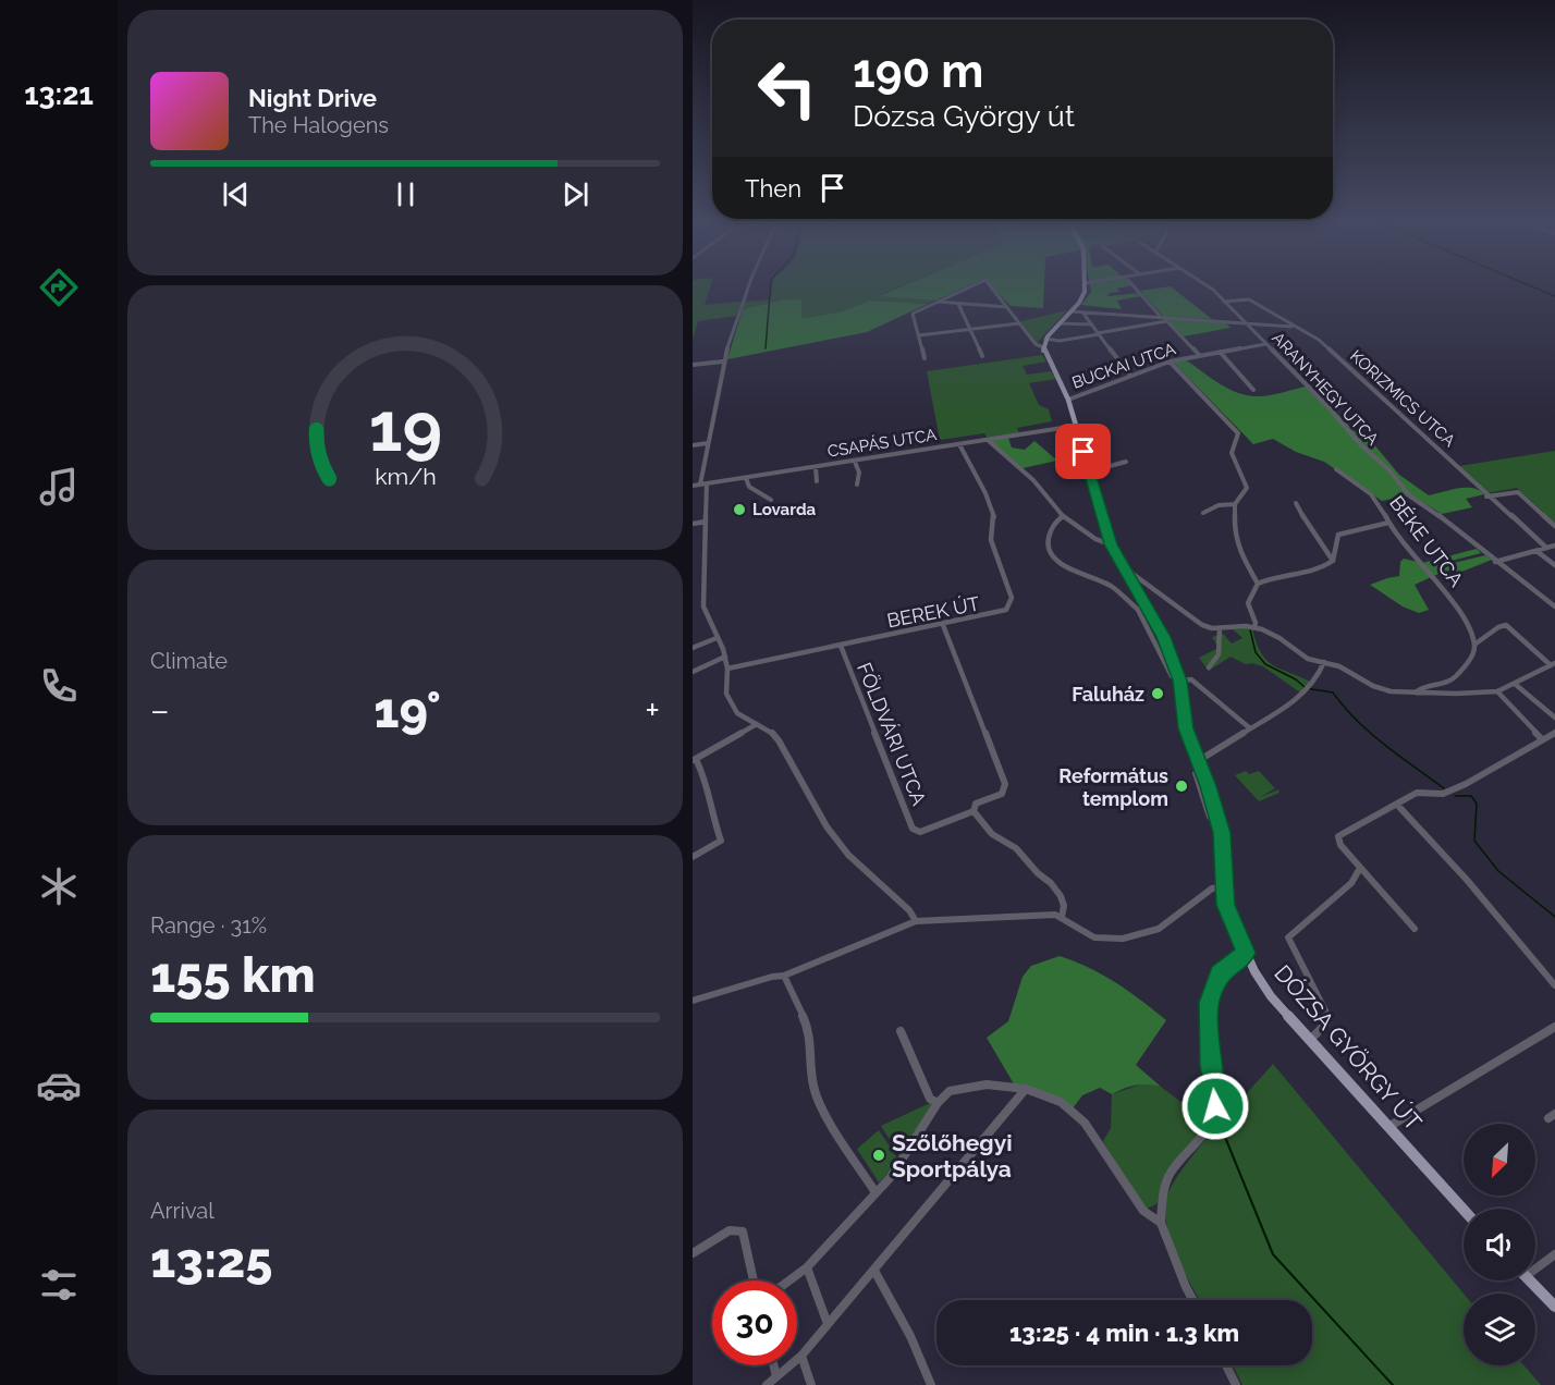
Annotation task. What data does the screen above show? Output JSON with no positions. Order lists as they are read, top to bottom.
{
  "streets": {
    "main road": ["DÓZSA GYÖRGY ÚT"],
    "street": [
      "BUCKAI UTCA",
      "ARANYHEGY UTCA",
      "KORIZMICS UTCA",
      "CSAPÁS UTCA",
      "BÉKE UTCA",
      "BEREK ÚT",
      "FÖLDVÁRI UTCA"
    ]
  },
  "crossings": [
    ["BUCKAI UTCA", "ARANYHEGY UTCA"],
    ["BUCKAI UTCA", "DÓZSA GYÖRGY ÚT"],
    ["ARANYHEGY UTCA", "KORIZMICS UTCA"],
    ["CSAPÁS UTCA", "BEREK ÚT"],
    ["CSAPÁS UTCA", "DÓZSA GYÖRGY ÚT"],
    ["BEREK ÚT", "FÖLDVÁRI UTCA"]
  ],
  "places": [
    "Lovarda",
    "Faluház",
    "Református templom",
    "Szőlőhegyi Sportpálya"
  ],
  "north": "bottom left",
  "page": {
    "tabs": "13:21",
    "turn": ["190 m", "Dózsa György út"],
    "song": ["Night Drive", "The Halogens"],
    "then": "Then",
    "tile": [
      "Climate",
      ["Range · 31%", "155 km"],
      ["Arrival", "13:25"]
    ],
    "heat": ["−", "19°", "+"],
    "limit": "30",
    "trip": "13:25 · 4 min · 1.3 km",
    "gauge": ["19", "km/h"]
  }
}
